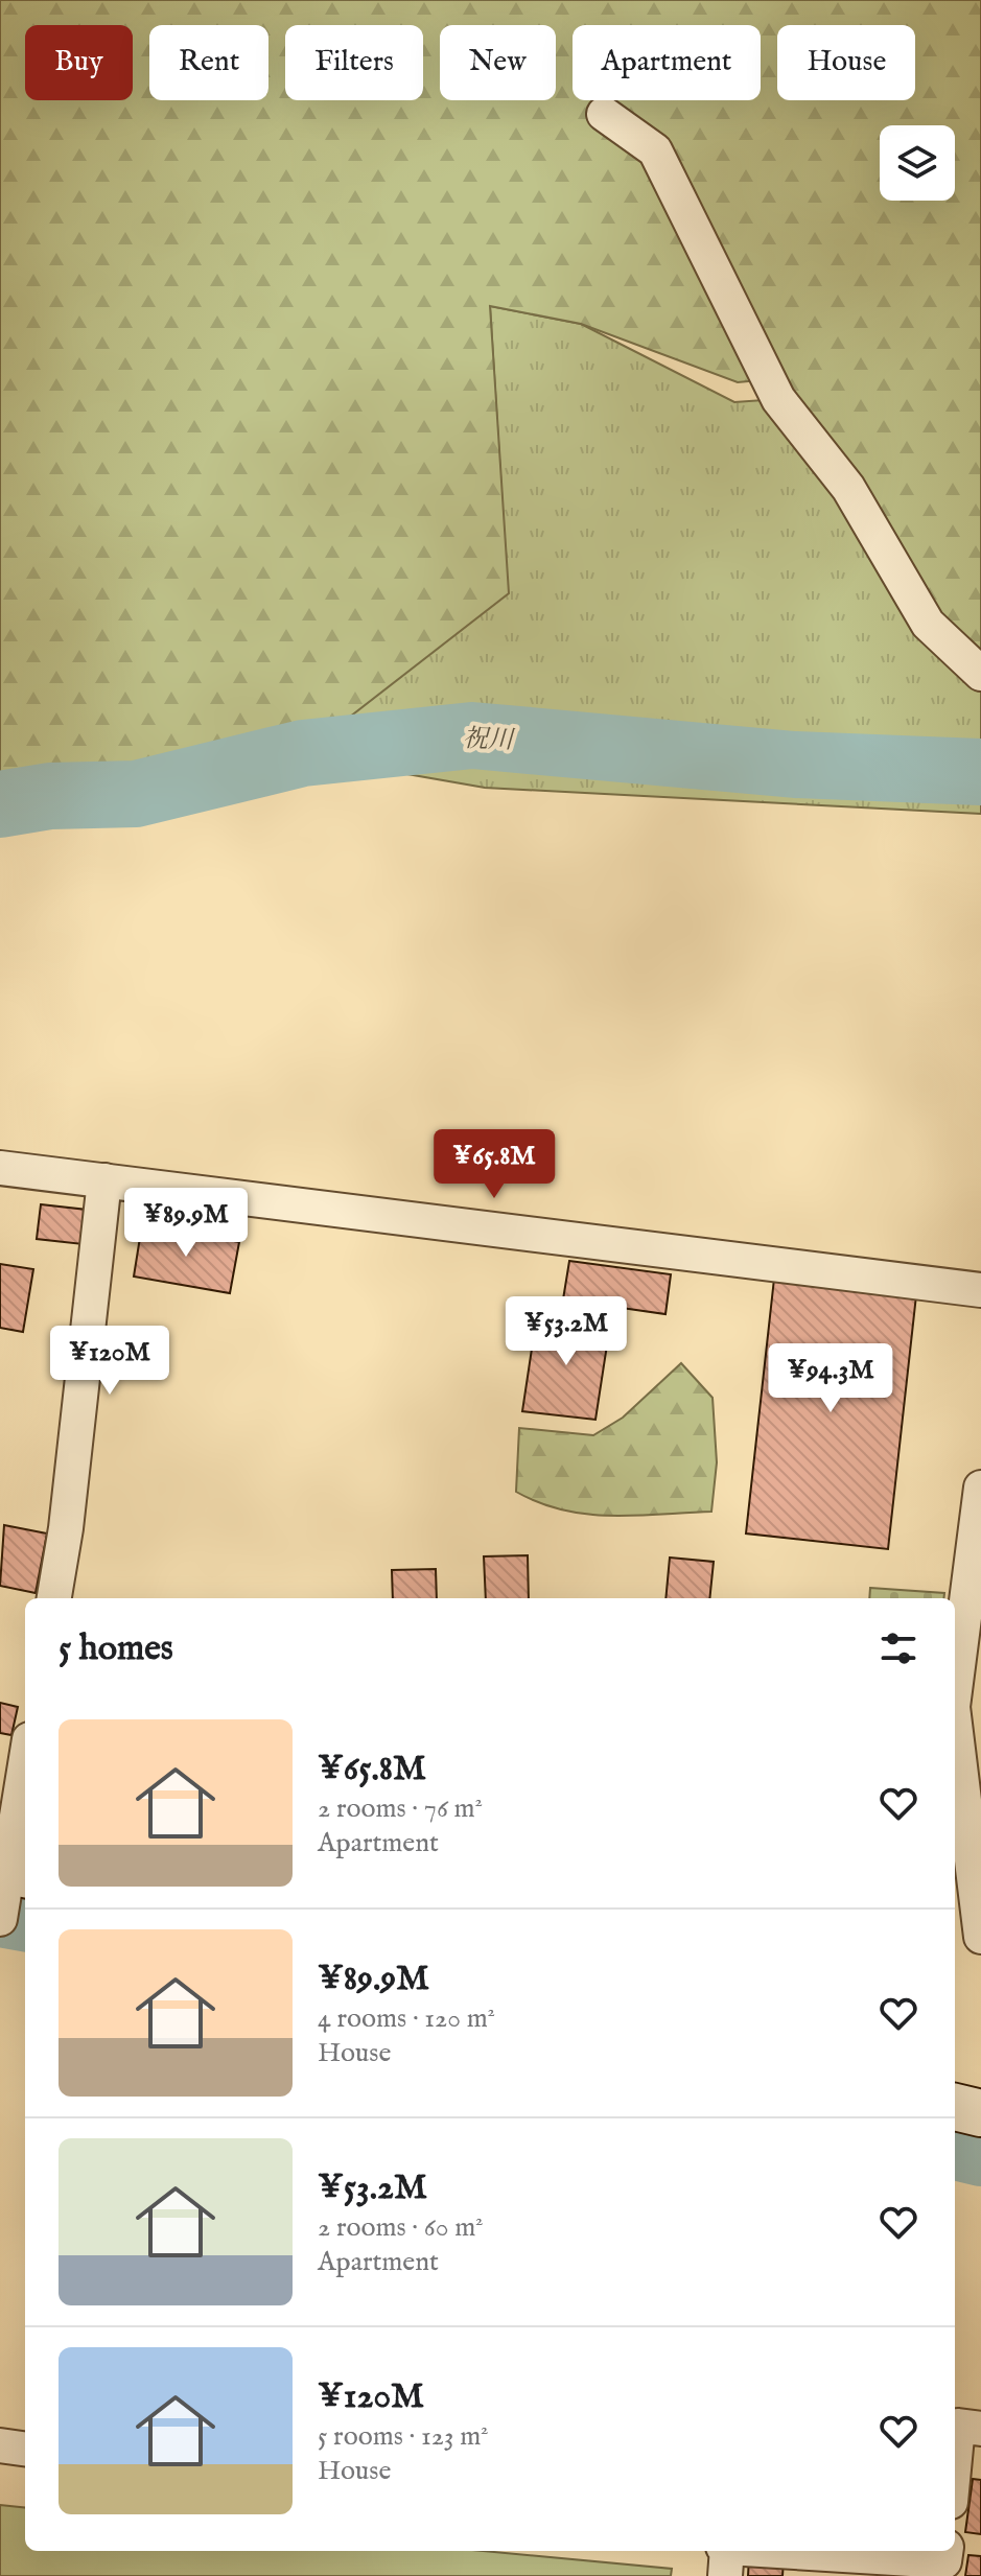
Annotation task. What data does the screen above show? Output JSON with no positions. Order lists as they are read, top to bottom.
{
  "water": ["祝川"],
  "page": {
    "chip": [
      "Buy",
      "Rent",
      "Filters",
      "New",
      "Apartment",
      "House"
    ],
    "price": [
      "¥65.8M",
      "¥89.9M",
      "¥53.2M",
      "¥120M",
      "¥94.3M"
    ],
    "heading": "5 homes",
    "list": [
      {
        "name": "¥65.8M",
        "note": "2 rooms · 76 m² · Apartment"
      },
      {
        "name": "¥89.9M",
        "note": "4 rooms · 120 m² · House"
      },
      {
        "name": "¥53.2M",
        "note": "2 rooms · 60 m² · Apartment"
      },
      {
        "name": "¥120M",
        "note": "5 rooms · 123 m² · House"
      }
    ]
  }
}
